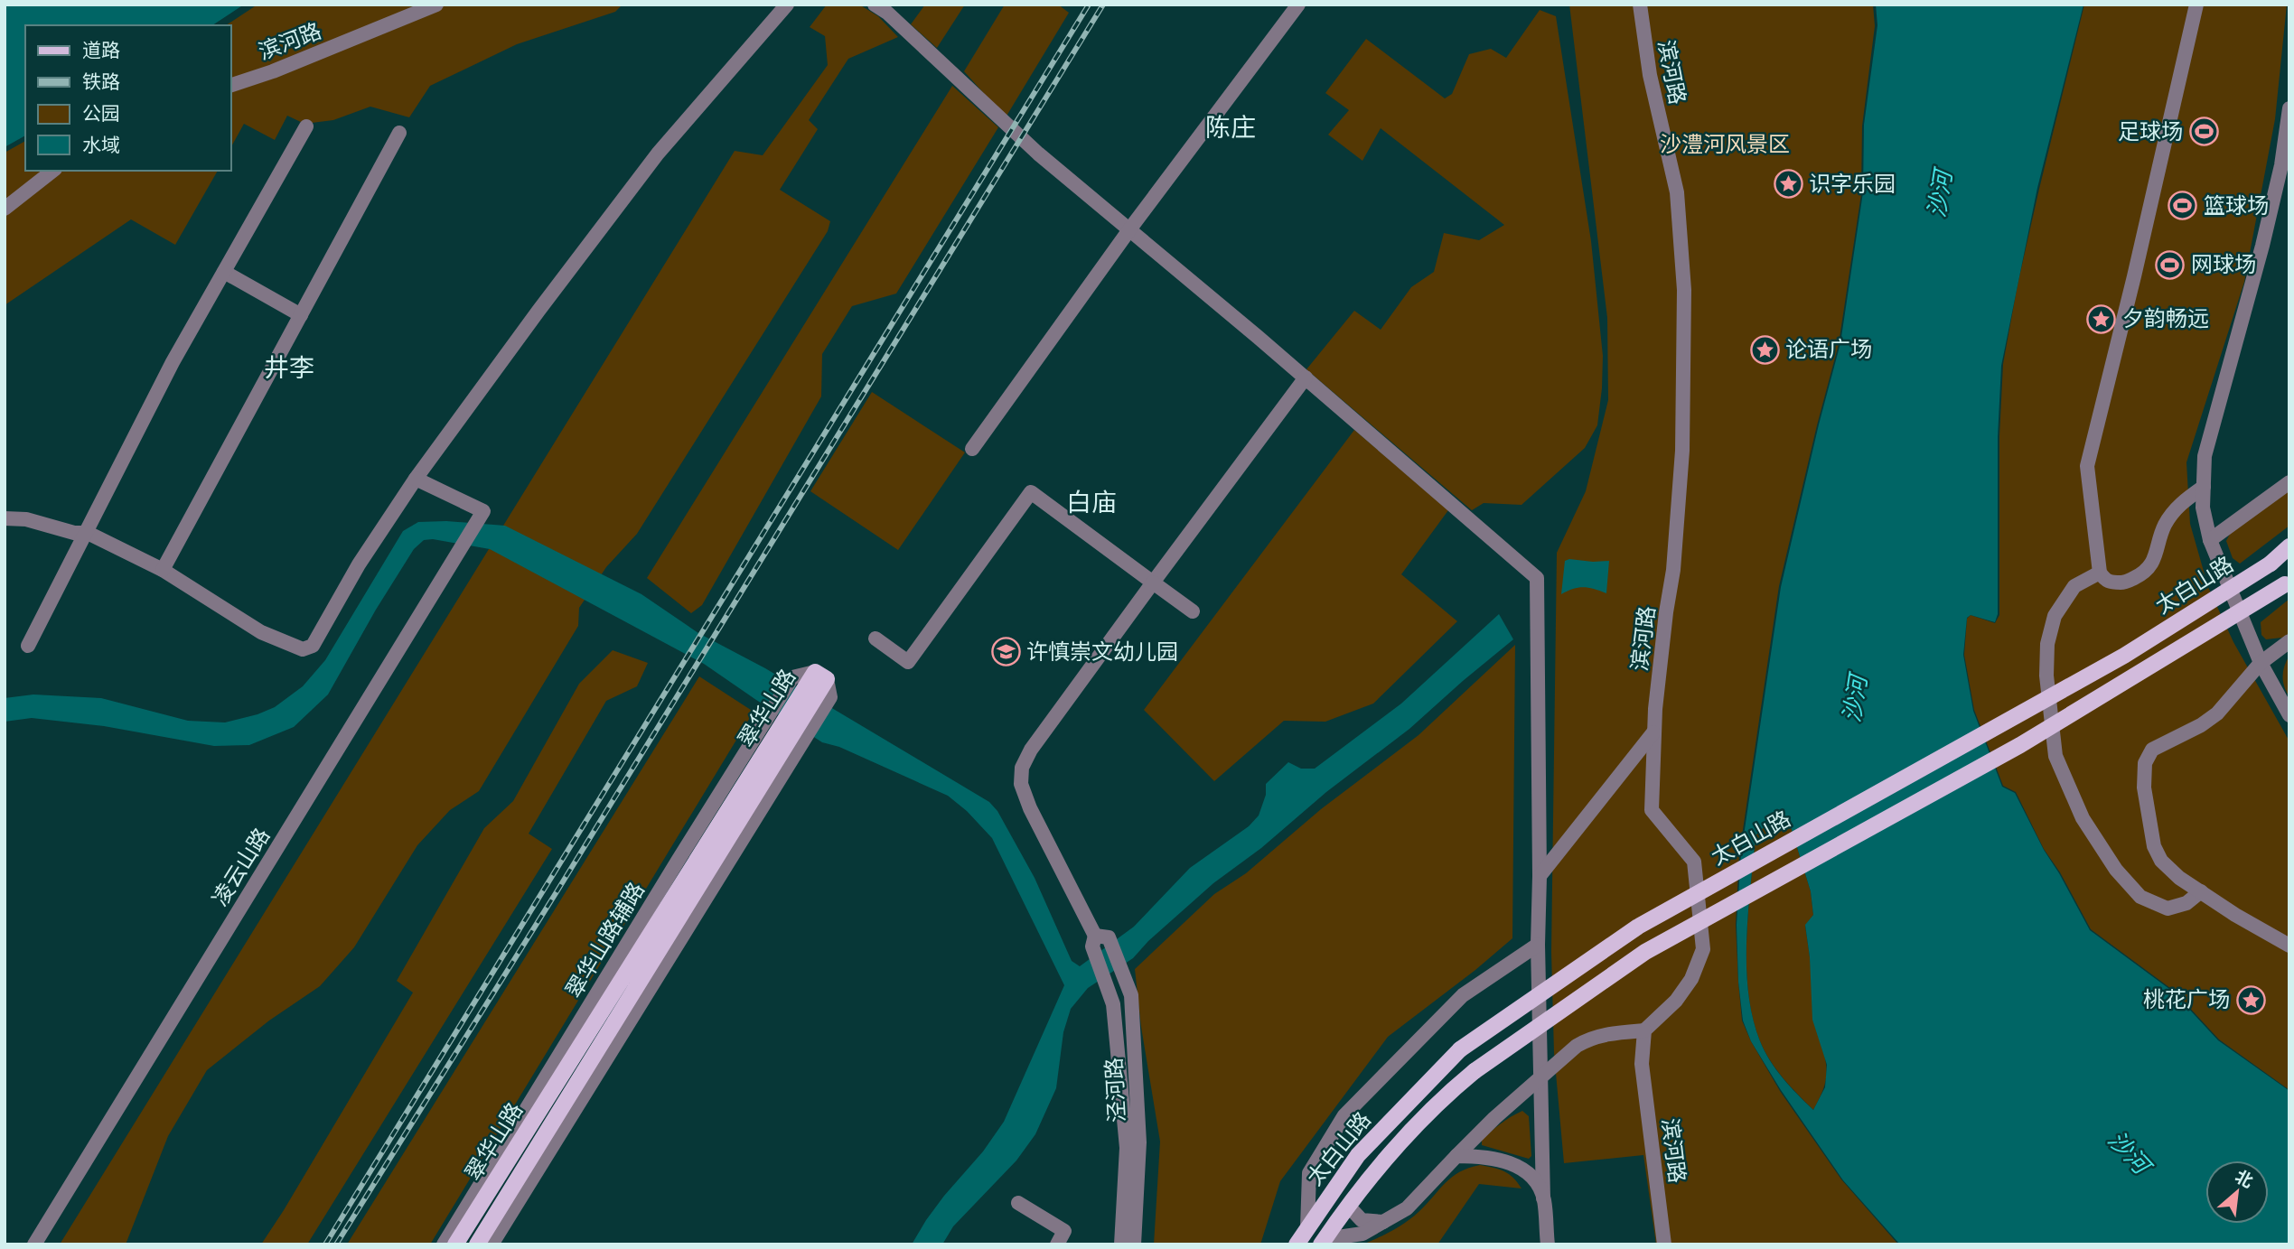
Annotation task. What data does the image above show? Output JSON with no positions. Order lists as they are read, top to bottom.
{
  "streets": {
    "main road": ["太白山路", "翠华山路"],
    "street": [
      "滨河路",
      "凌云山路",
      "翠华山路辅路",
      "泾河路"
    ]
  },
  "crossings": [
    ["翠华山路", "翠华山路辅路"]
  ],
  "districts": ["陈庄", "井李", "白庙"],
  "water": ["沙河"],
  "parks": ["沙澧河风景区"],
  "places": {
    "sports": ["足球场", "篮球场", "网球场"],
    "place": [
      "识字乐园",
      "夕韵畅远",
      "论语广场",
      "桃花广场"
    ],
    "school or university": ["许慎崇文幼儿园"]
  },
  "legend": [
    "道路",
    "铁路",
    "公园",
    "水域"
  ],
  "north": "top right"
}
